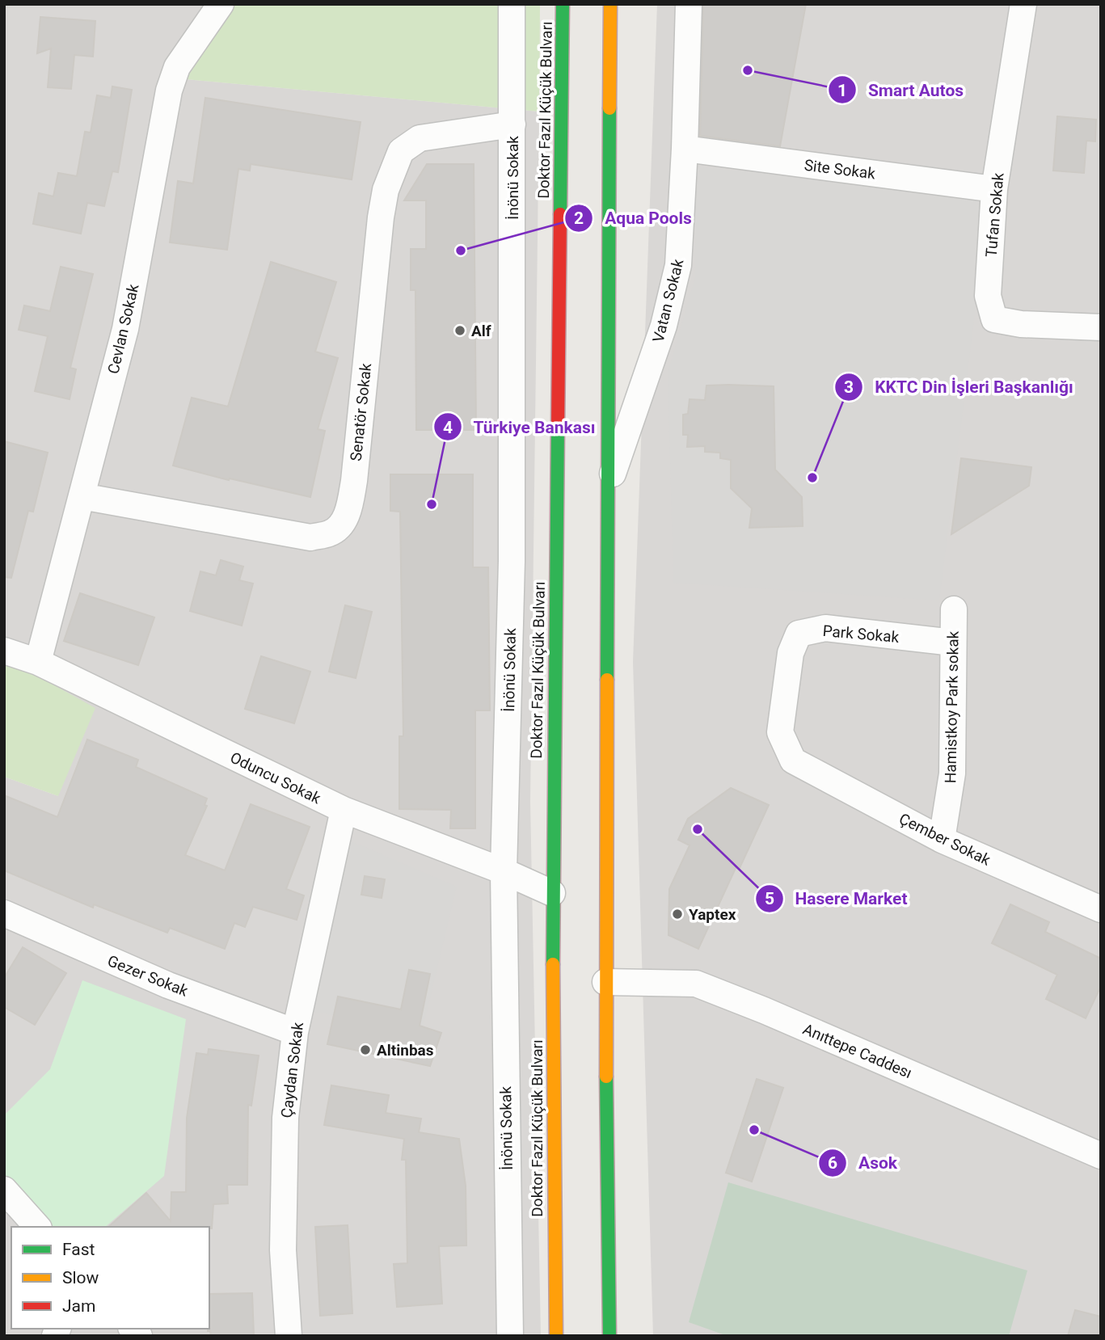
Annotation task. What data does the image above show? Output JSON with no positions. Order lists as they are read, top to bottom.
{
  "streets": {
    "highway": ["Doktor Fazıl Küçük Bulvarı"],
    "street": [
      "Site Sokak",
      "İnönü Sokak",
      "Tufan Sokak",
      "Vatan Sokak",
      "Cevlan Sokak",
      "Senatör Sokak",
      "Park Sokak",
      "Hamistkoy Park sokak",
      "Oduncu Sokak",
      "Çember Sokak",
      "Gezer Sokak",
      "Anıttepe Caddesı",
      "Çaydan Sokak"
    ]
  },
  "crossings": [
    ["Doktor Fazıl Küçük Bulvarı", "Oduncu Sokak"],
    ["Site Sokak", "Tufan Sokak"],
    ["Site Sokak", "Vatan Sokak"],
    ["İnönü Sokak", "Senatör Sokak"],
    ["İnönü Sokak", "Oduncu Sokak"],
    ["Cevlan Sokak", "Senatör Sokak"],
    ["Cevlan Sokak", "Oduncu Sokak"],
    ["Park Sokak", "Hamistkoy Park sokak"],
    ["Park Sokak", "Çember Sokak"],
    ["Hamistkoy Park sokak", "Çember Sokak"],
    ["Oduncu Sokak", "Çaydan Sokak"],
    ["Gezer Sokak", "Çaydan Sokak"]
  ],
  "places": [
    "Smart Autos",
    "Aqua Pools",
    "Alf",
    "KKTC Din İşleri Başkanlığı",
    "Türkiye Bankası",
    "Hasere Market",
    "Yaptex",
    "Altinbas",
    "Asok"
  ],
  "legend": ["Fast", "Slow", "Jam"]
}
